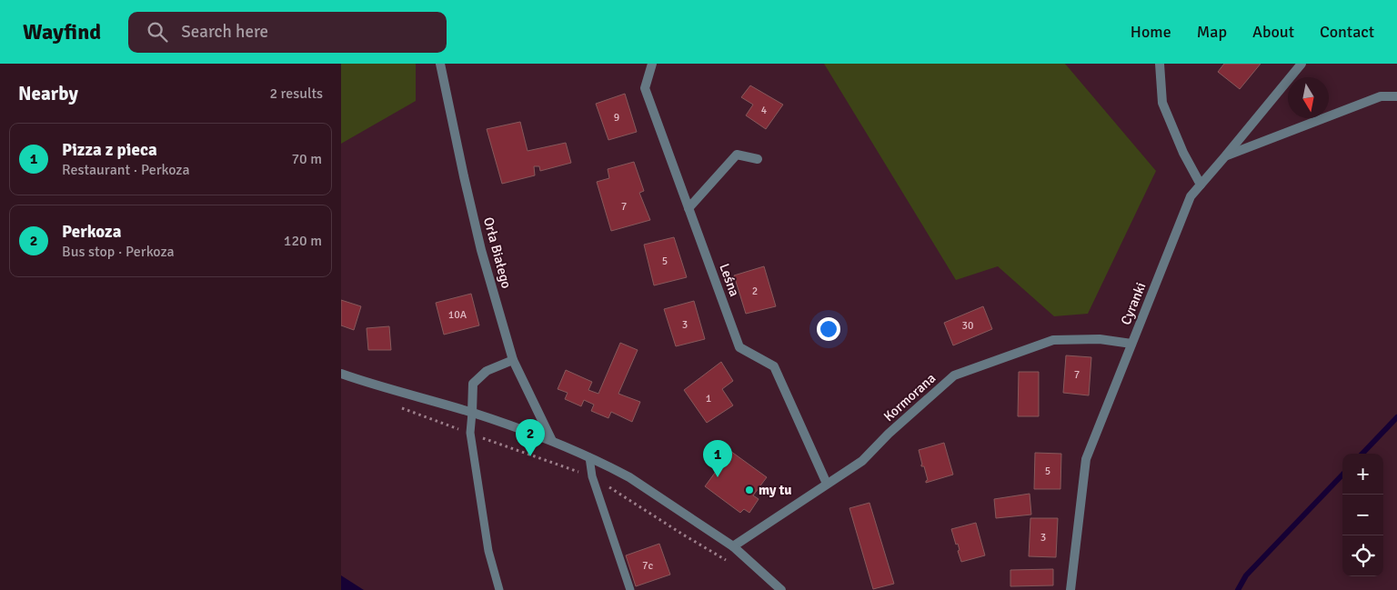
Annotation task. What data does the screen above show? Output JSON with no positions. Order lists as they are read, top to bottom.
{
  "streets": {
    "street": [
      "Orła Białego",
      "Leśna",
      "Cyranki",
      "Kormorana"
    ]
  },
  "crossings": [
    ["Leśna", "Kormorana"],
    ["Cyranki", "Kormorana"]
  ],
  "places": ["my tu"],
  "house_numbers": [
    "4",
    "9",
    "7",
    "5",
    "2",
    "10A",
    "3",
    "30",
    "7",
    "1",
    "5",
    "3",
    "7c"
  ],
  "north": "bottom",
  "page": {
    "header": "Wayfind",
    "search": "Search here",
    "nav": [
      "Home",
      "Map",
      "About",
      "Contact"
    ],
    "heading": ["Nearby", "2 results"],
    "list": [
      {
        "mark": "1",
        "name": "Pizza z pieca",
        "note": "Restaurant · Perkoza",
        "value": "70 m"
      },
      {
        "mark": "2",
        "name": "Perkoza",
        "note": "Bus stop · Perkoza",
        "value": "120 m"
      }
    ],
    "pins": ["2", "1"],
    "map_buttons": ["+", "−"]
  }
}
